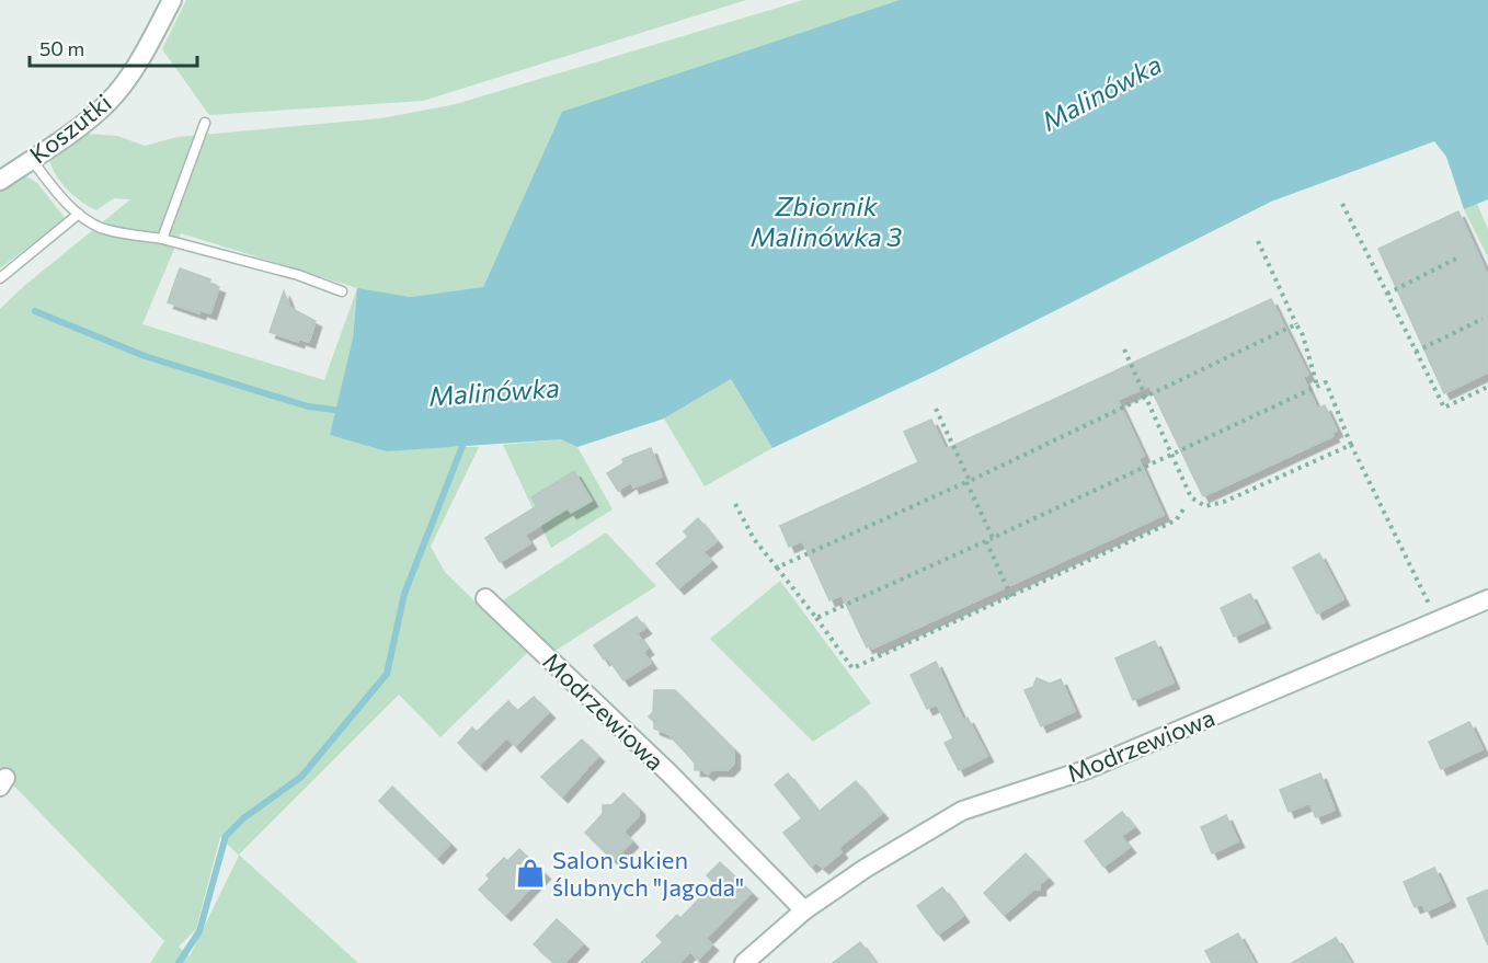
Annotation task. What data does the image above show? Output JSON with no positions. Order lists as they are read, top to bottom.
{
  "streets": {
    "street": ["Koszutki", "Modrzewiowa"]
  },
  "water": ["Malinówka", "Zbiornik Malinówka 3"],
  "places": {
    "shop": ["Salon sukien ślubnych \"Jagoda\""]
  },
  "scale_bar": "50 m"
}
